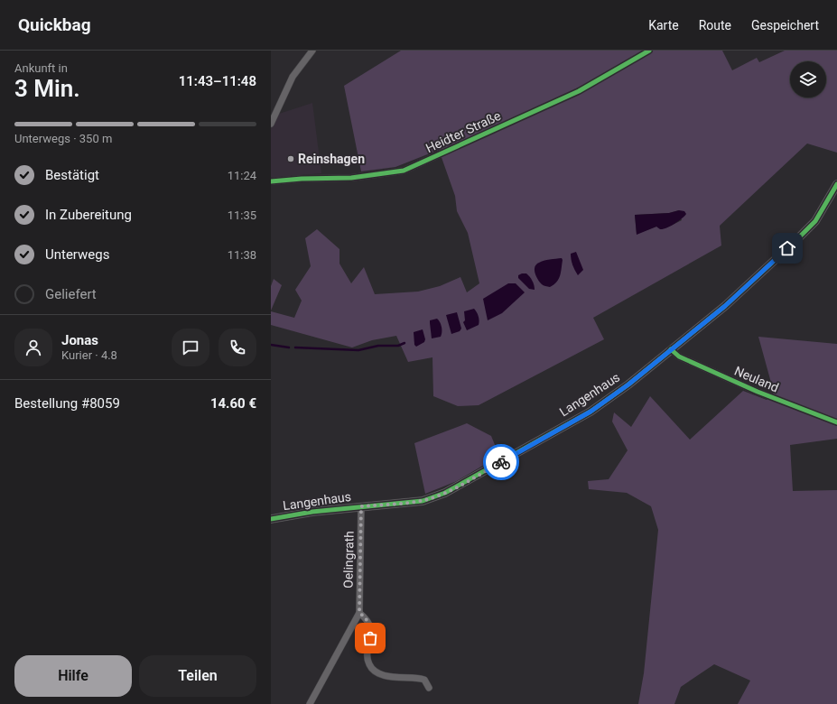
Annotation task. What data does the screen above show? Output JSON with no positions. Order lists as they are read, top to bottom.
{
  "streets": {
    "street": [
      "Heidter Straße",
      "Neuland",
      "Langenhaus",
      "Oelingrath"
    ]
  },
  "crossings": [
    ["Neuland", "Langenhaus"],
    ["Langenhaus", "Oelingrath"]
  ],
  "places": ["Reinshagen"],
  "page": {
    "header": "Quickbag",
    "nav": ["Karte", "Route", "Gespeichert"],
    "heading": ["3 Min.", "Ankunft in", "11:43–11:48"],
    "panel": [
      "Jonas",
      "Kurier · 4.8",
      "Bestellung #8059",
      "14.60 €"
    ],
    "bar": "Unterwegs · 350 m",
    "list": [
      ["Bestätigt", "11:24"],
      ["In Zubereitung", "11:35"],
      ["Unterwegs", "11:38"],
      "Geliefert"
    ],
    "buttons": ["Hilfe", "Teilen"]
  }
}
